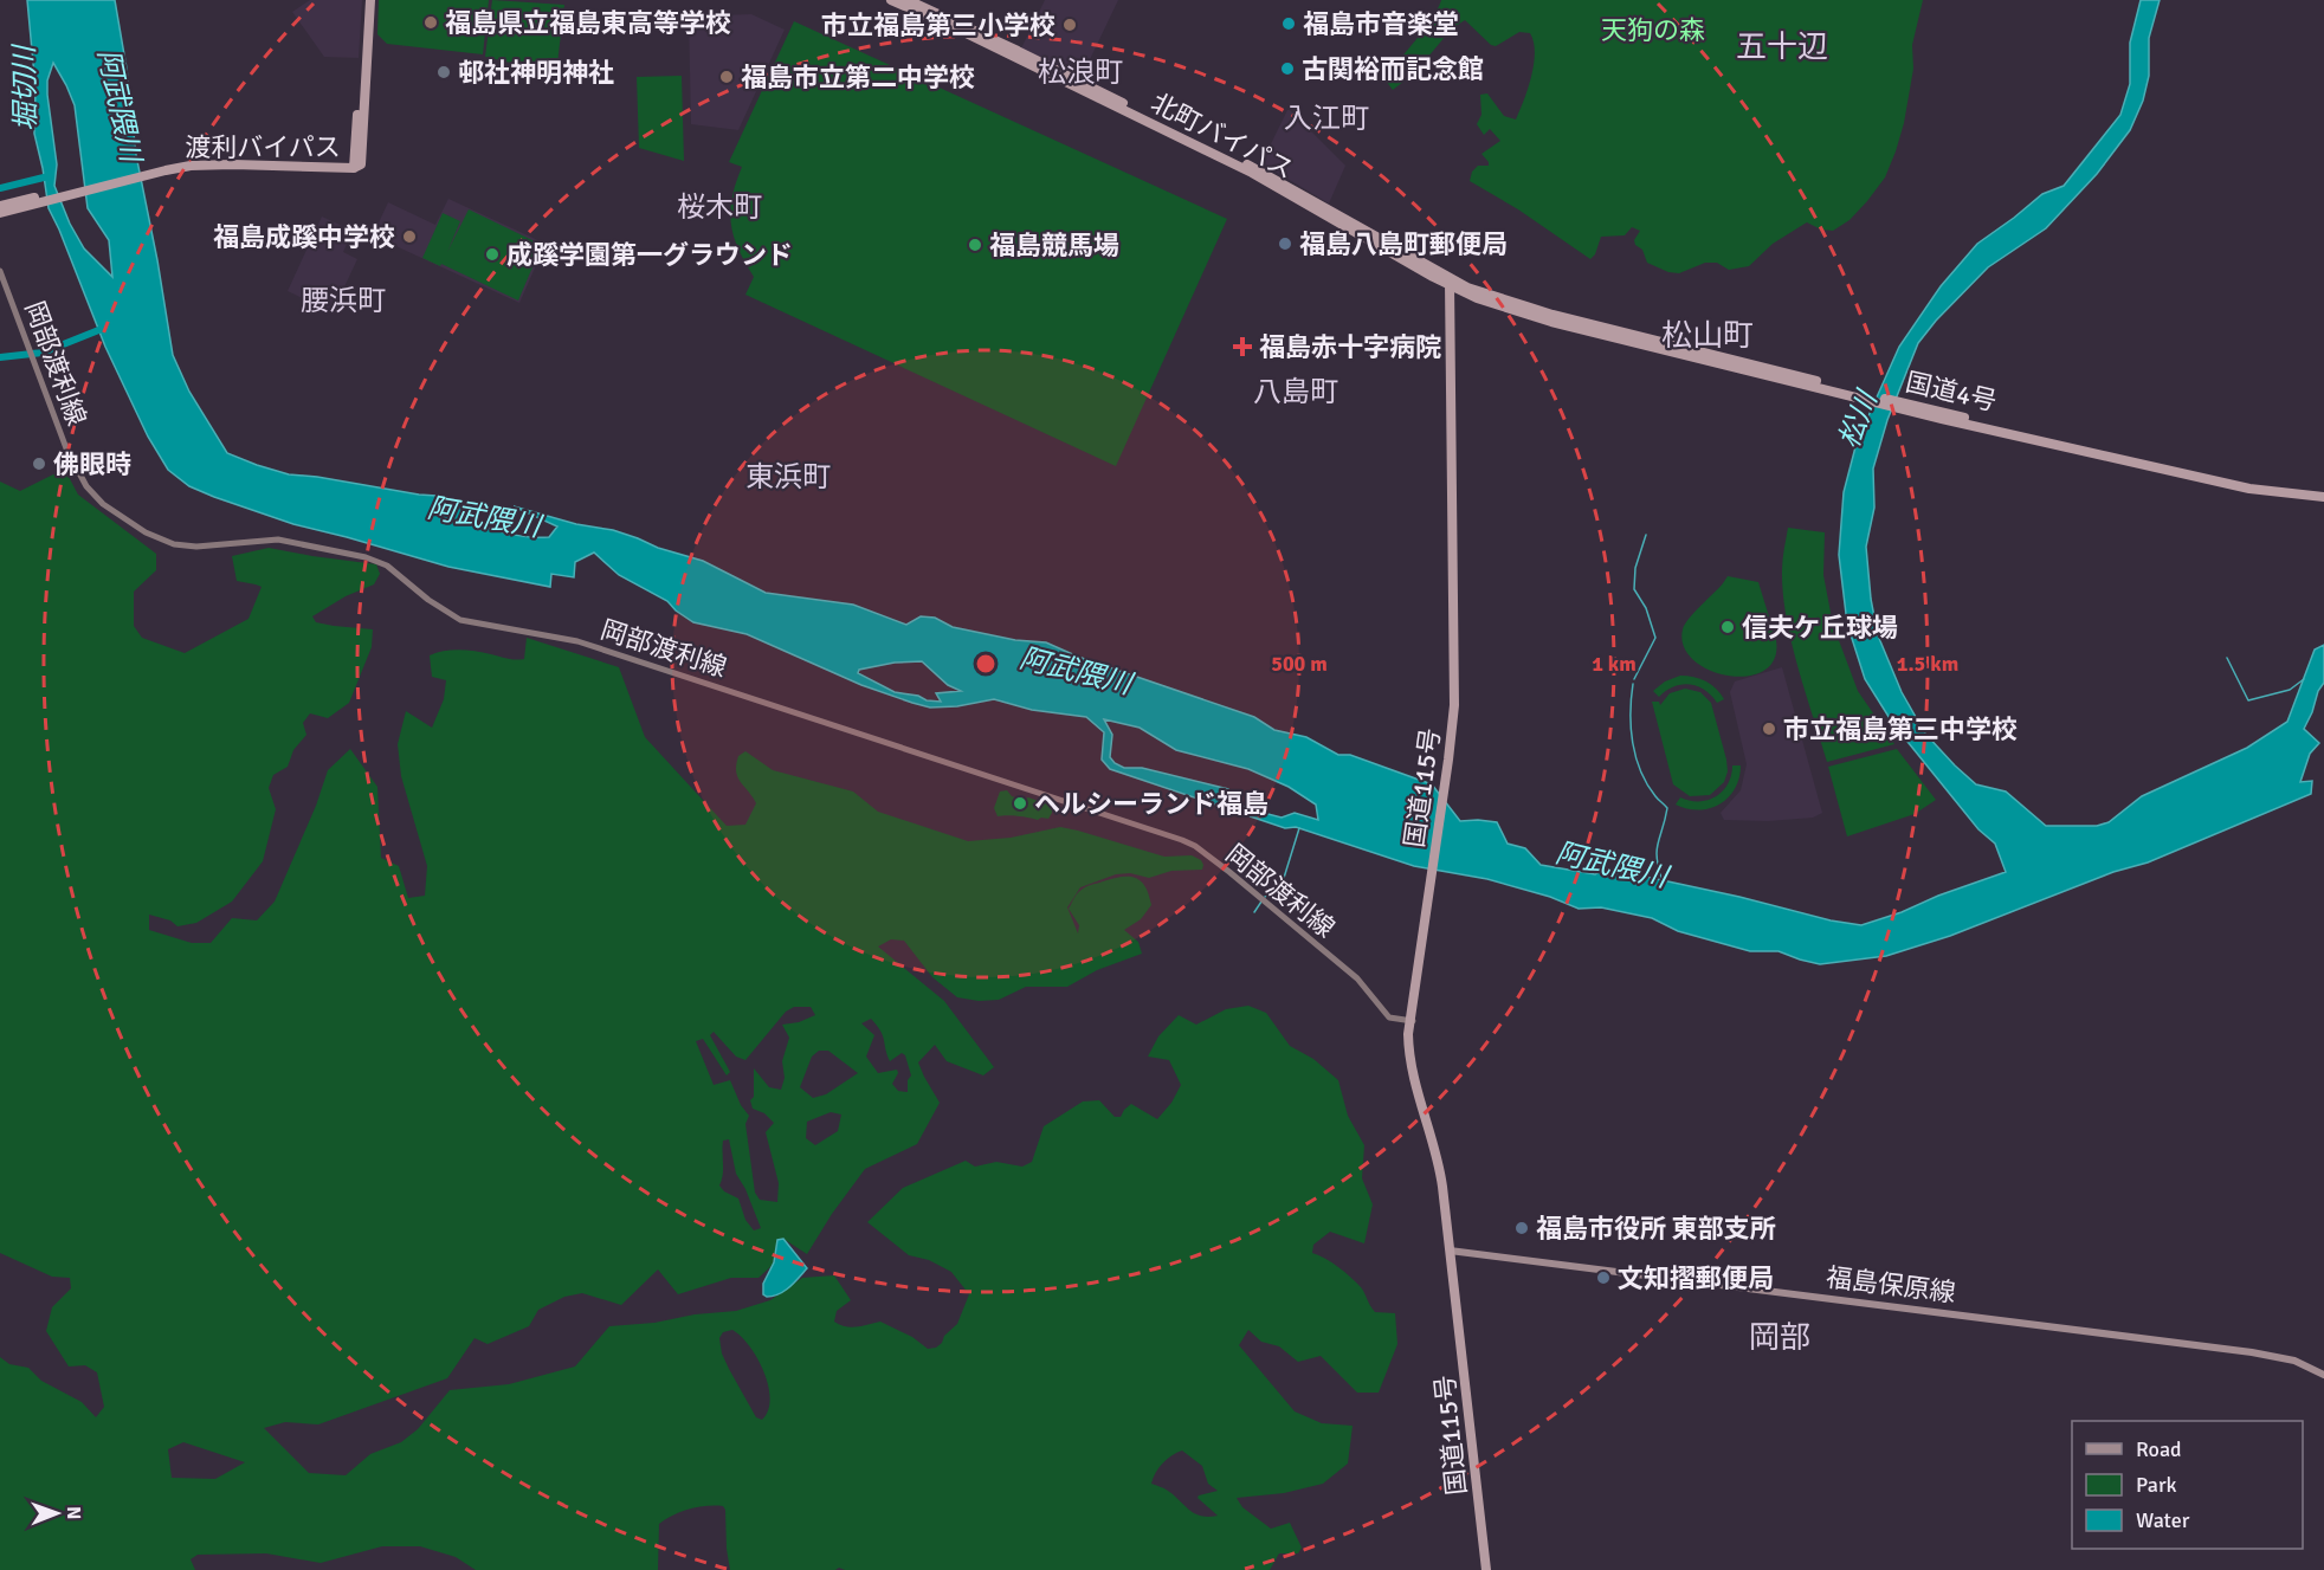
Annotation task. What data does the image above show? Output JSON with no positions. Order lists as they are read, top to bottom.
{
  "streets": {
    "highway": [
      "北町バイパス",
      "渡利バイパス",
      "国道4号",
      "国道115号"
    ],
    "main road": ["岡部渡利線", "福島保原線"]
  },
  "crossings": [
    ["北町バイパス", "国道4号"],
    ["北町バイパス", "国道115号"],
    ["岡部渡利線", "国道115号"],
    ["国道4号", "国道115号"],
    ["国道115号", "福島保原線"]
  ],
  "districts": [
    "五十辺",
    "松浪町",
    "入江町",
    "桜木町",
    "腰浜町",
    "松山町",
    "八島町",
    "東浜町",
    "岡部"
  ],
  "water": ["堀切川", "阿武隈川", "松川"],
  "parks": ["天狗の森"],
  "places": {
    "other": [
      "福島県立福島東高等学校",
      "福島市音楽堂",
      "市立福島第三小学校",
      "古関裕而記念館",
      "邨社神明神社",
      "福島市立第二中学校",
      "福島成蹊中学校",
      "福島八島町郵便局",
      "福島競馬場",
      "成蹊学園第一グラウンド",
      "佛眼時",
      "信夫ケ丘球場",
      "市立福島第三中学校",
      "ヘルシーランド福島",
      "福島市役所 東部支所",
      "文知摺郵便局"
    ],
    "health": ["福島赤十字病院"]
  },
  "legend": ["Road", "Park", "Water"],
  "north": "right",
  "rings": ["500 m", "1 km", "1.5 km"]
}
